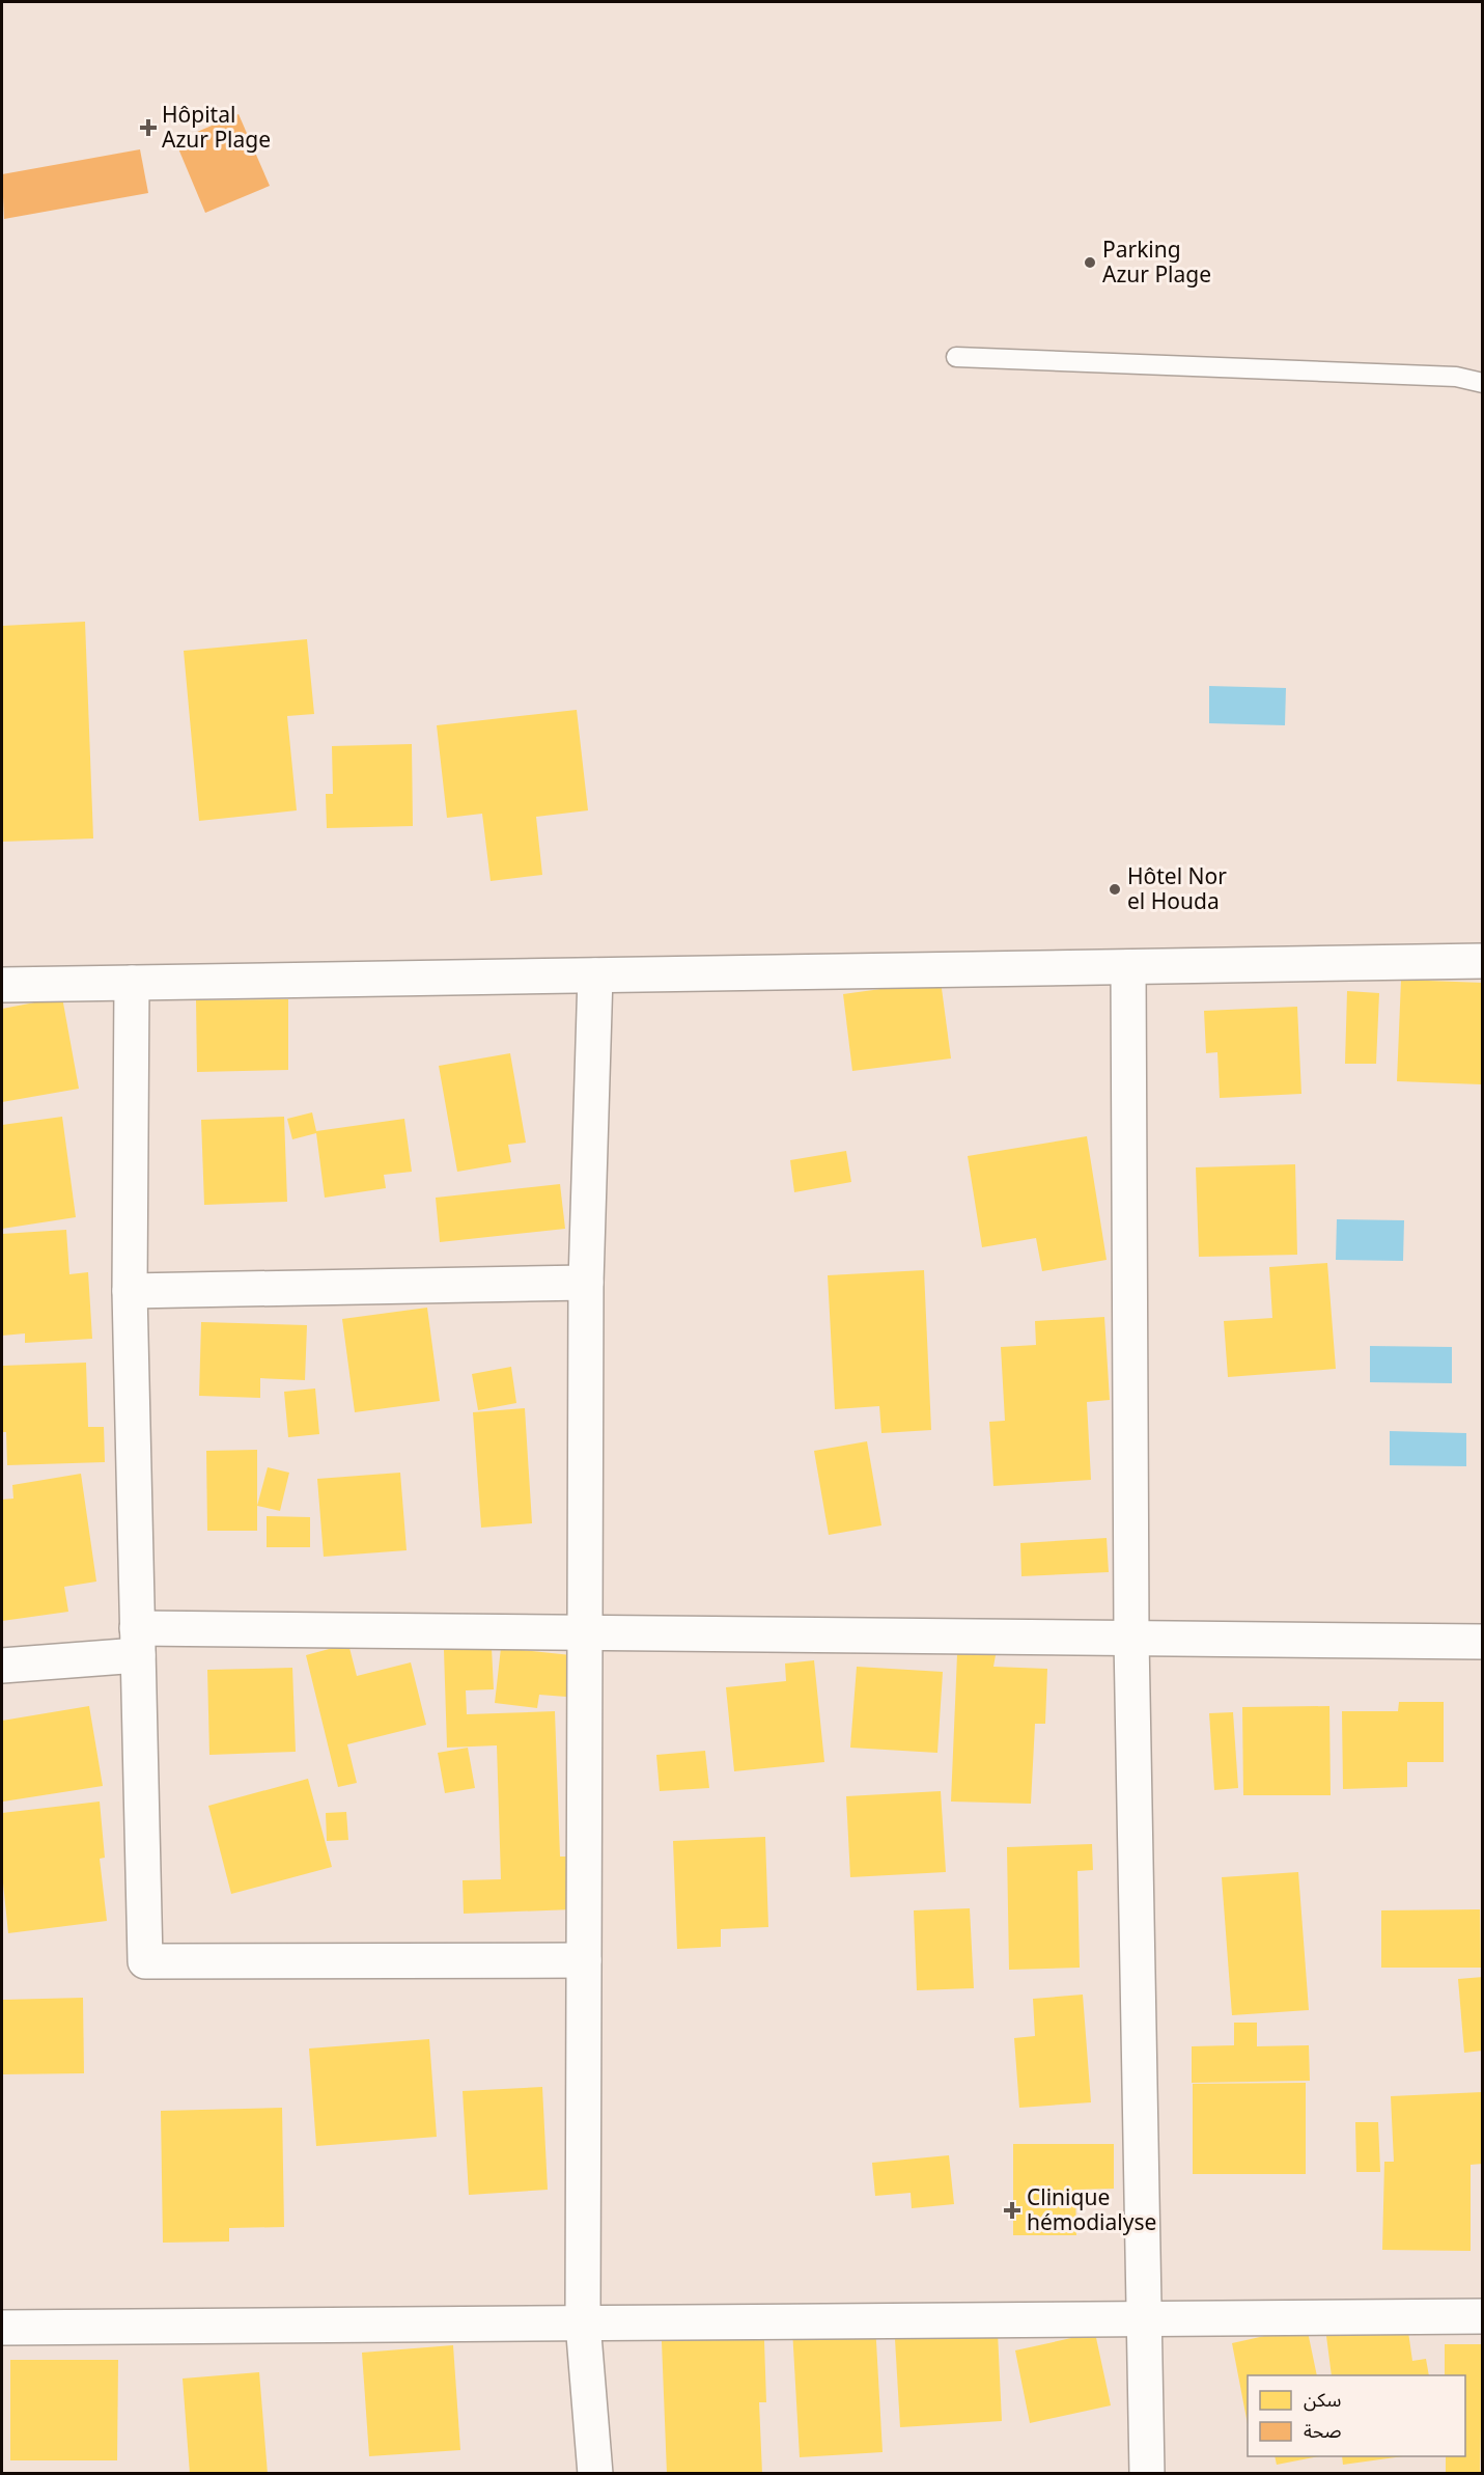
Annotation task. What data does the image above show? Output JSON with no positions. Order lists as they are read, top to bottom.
{
  "places": {
    "health": ["Hôpital Azur Plage", "Clinique hémodialyse"],
    "other": ["Parking Azur Plage", "Hôtel Nor el Houda"]
  },
  "legend": ["سكن", "صحة"]
}
